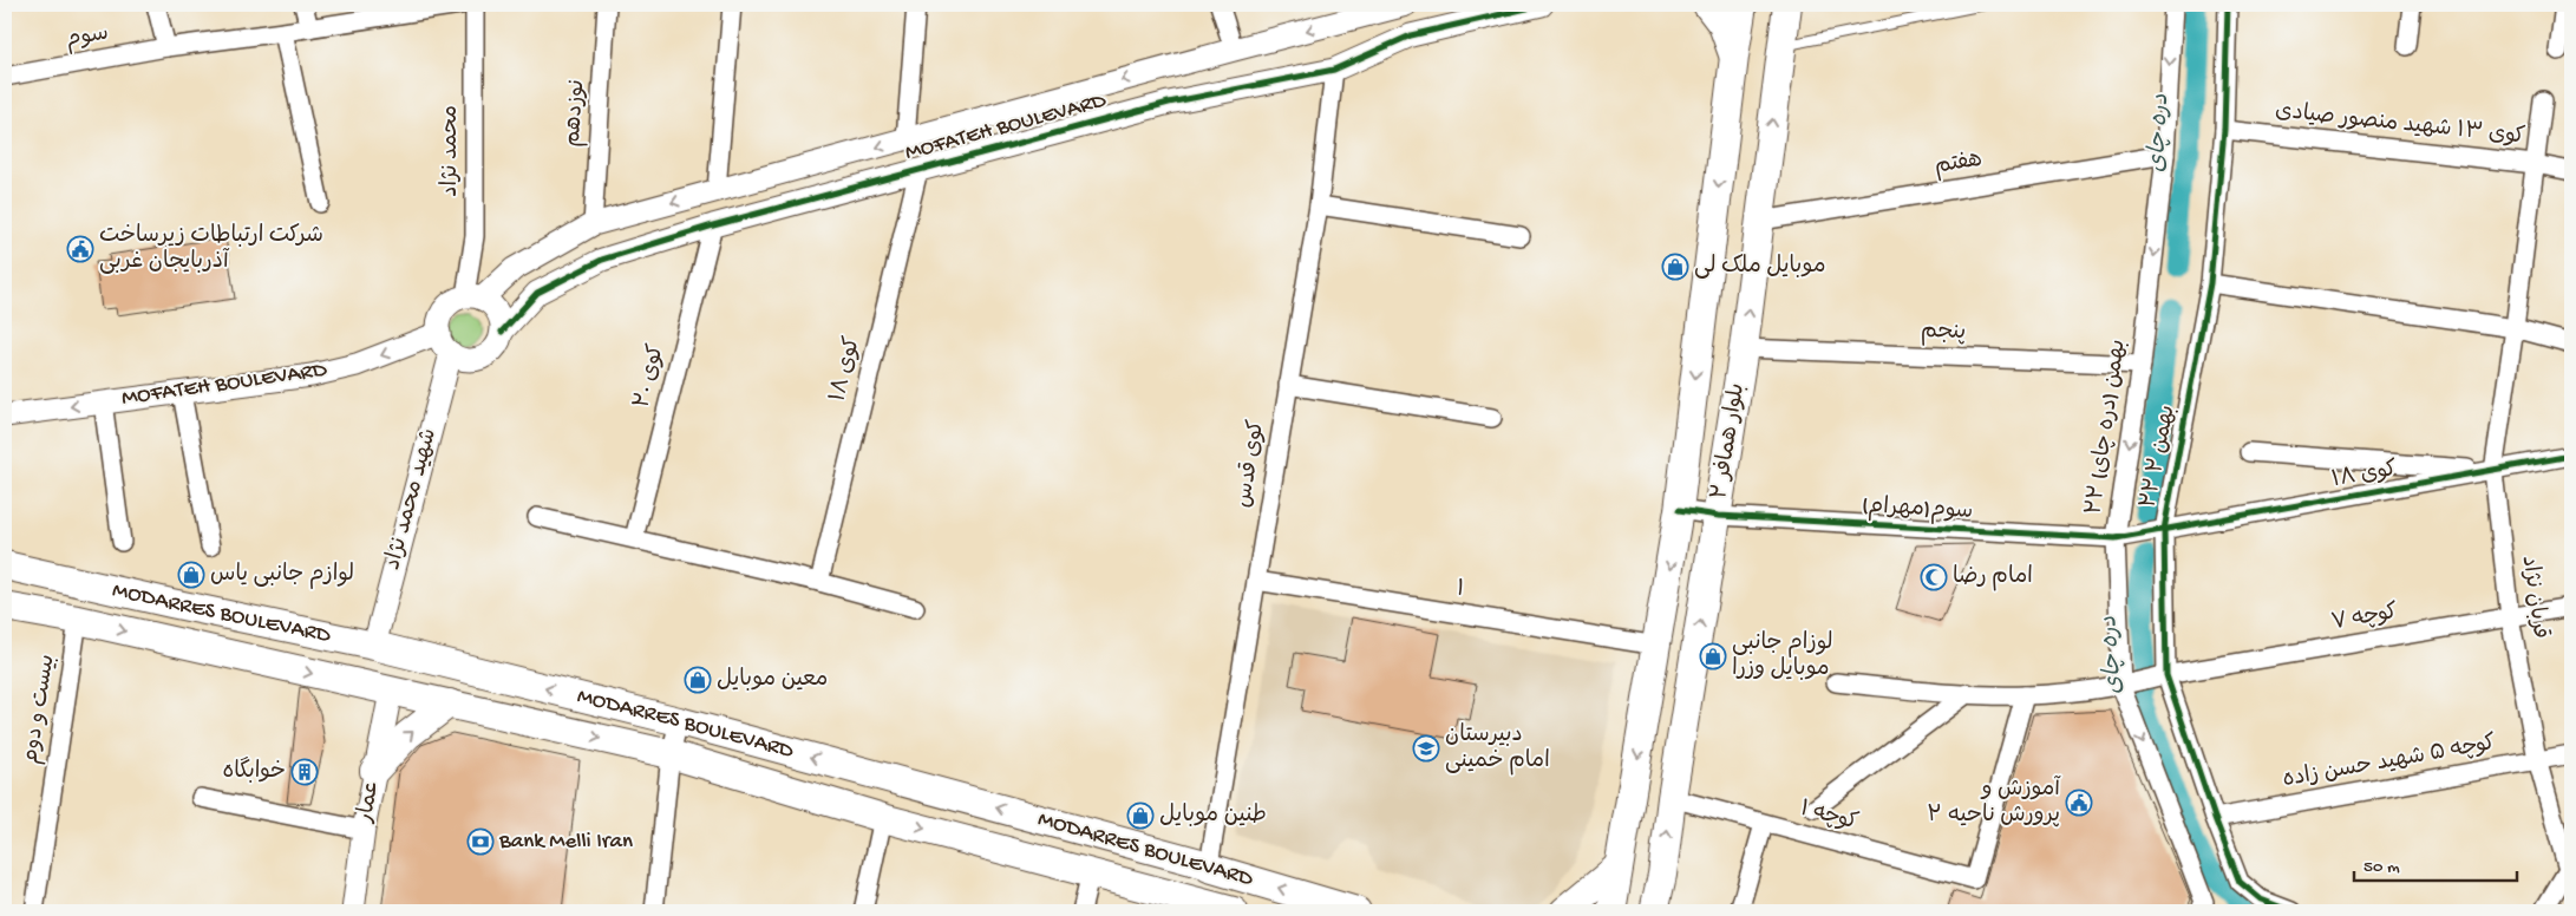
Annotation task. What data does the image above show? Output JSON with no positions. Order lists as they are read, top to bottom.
{
  "streets": {
    "main road": ["بلوار همافر ۲", "MODARRES BOULEVARD"],
    "street": [
      "سوم",
      "نوزدهم",
      "کوی ۱۳ شهید منصور صیادی",
      "MOFATEH BOULEVARD",
      "محمد نژاد",
      "هفتم",
      "پنجم",
      "کوی ۱۸",
      "کوی ۲۰",
      "۲۲ بهمن (دره چای)",
      "۲۲ بهمن ۲",
      "کوی قدس",
      "شهید محمد نژاد",
      "سوم(مهرام)",
      "۱",
      "قربان نژاد",
      "کوچه ۷",
      "بیست و دوم",
      "کوچه ۵ شهید حسن زاده",
      "عمار",
      "کوچه ۱"
    ]
  },
  "crossings": [
    ["نوزدهم", "MOFATEH BOULEVARD"],
    ["کوی ۱۳ شهید منصور صیادی", "۲۲ بهمن ۲"],
    ["کوی ۱۳ شهید منصور صیادی", "قربان نژاد"],
    ["MOFATEH BOULEVARD", "محمد نژاد"],
    ["MOFATEH BOULEVARD", "کوی ۱۸"],
    ["MOFATEH BOULEVARD", "کوی ۲۰"],
    ["MOFATEH BOULEVARD", "کوی قدس"],
    ["MOFATEH BOULEVARD", "شهید محمد نژاد"],
    ["محمد نژاد", "شهید محمد نژاد"],
    ["هفتم", "۲۲ بهمن (دره چای)"],
    ["هفتم", "بلوار همافر ۲"],
    ["پنجم", "۲۲ بهمن (دره چای)"],
    ["پنجم", "بلوار همافر ۲"],
    ["کوی ۱۸", "۲۲ بهمن (دره چای)"],
    ["کوی ۱۸", "۲۲ بهمن ۲"],
    ["کوی ۱۸", "سوم(مهرام)"],
    ["کوی ۱۸", "قربان نژاد"],
    ["۲۲ بهمن (دره چای)", "سوم(مهرام)"],
    ["۲۲ بهمن (دره چای)", "کوچه ۷"],
    ["بلوار همافر ۲", "سوم(مهرام)"],
    ["بلوار همافر ۲", "۱"],
    ["بلوار همافر ۲", "کوچه ۱"],
    ["۲۲ بهمن ۲", "کوچه ۷"],
    ["۲۲ بهمن ۲", "کوچه ۵ شهید حسن زاده"],
    ["کوی قدس", "۱"],
    ["کوی قدس", "MODARRES BOULEVARD"],
    ["شهید محمد نژاد", "MODARRES BOULEVARD"],
    ["قربان نژاد", "کوچه ۷"],
    ["قربان نژاد", "کوچه ۵ شهید حسن زاده"],
    ["MODARRES BOULEVARD", "بیست و دوم"],
    ["MODARRES BOULEVARD", "عمار"],
    ["کوچه ۷", "کوچه ۱"]
  ],
  "one_way": ["۲۲ بهمن (دره چای)"],
  "water": ["دره چای"],
  "places": {
    "public building": ["شرکت ارتباطات زیرساخت آذربایجان غربی", "آموزش و پرورش ناحیه ۲"],
    "shop": [
      "موبایل ملک لی",
      "لوازم جانبی یاس",
      "لوزام جانبی موبایل وزرا",
      "معین موبایل",
      "طنین موبایل"
    ],
    "mosque": ["امام رضا"],
    "school or university": ["دبیرستان امام خمینی"],
    "building": ["خوابگاه"],
    "bank": ["Bank Melli Iran"]
  },
  "scale_bar": "50 m"
}
